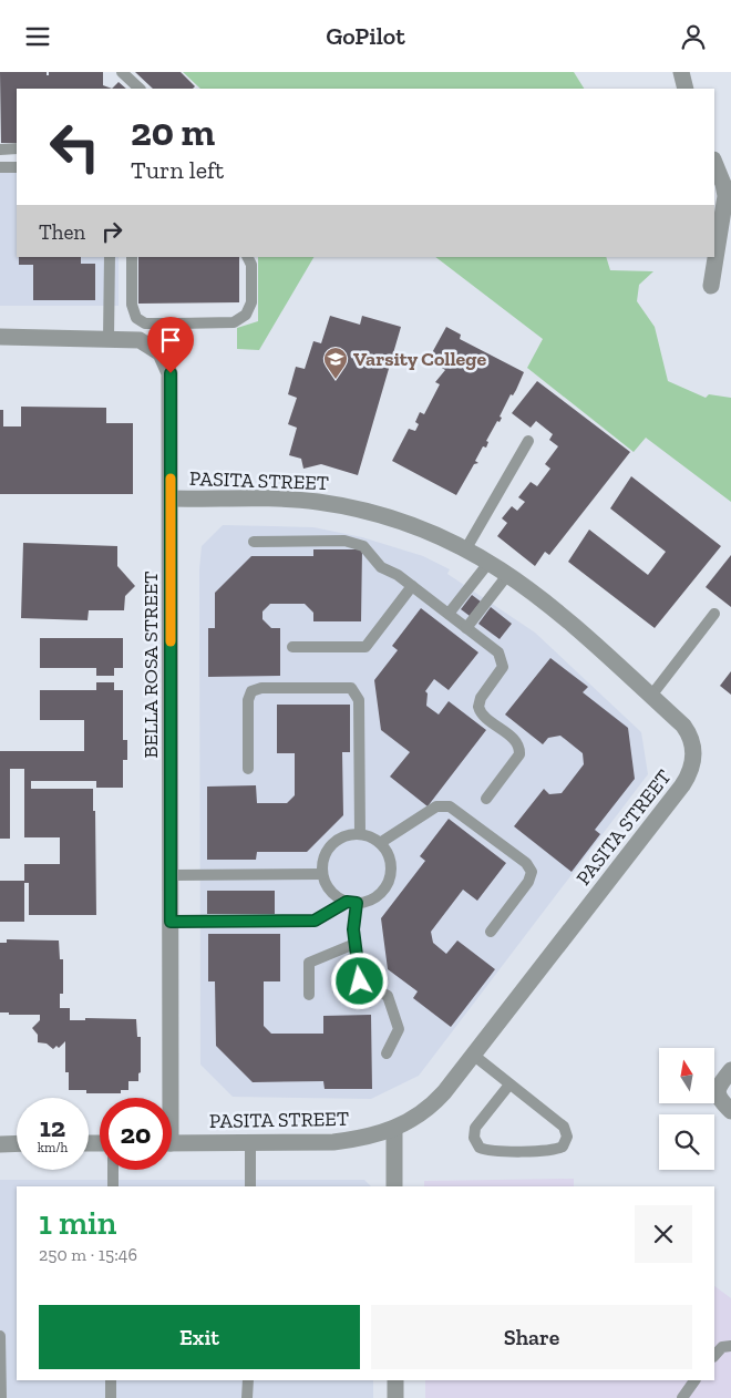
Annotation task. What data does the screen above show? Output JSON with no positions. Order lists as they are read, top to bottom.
{
  "streets": {
    "street": ["PASITA STREET", "BELLA ROSA STREET"]
  },
  "crossings": [
    ["PASITA STREET", "BELLA ROSA STREET"]
  ],
  "places": {
    "school or university": ["Varsity College"]
  },
  "north": "top",
  "page": {
    "header": "GoPilot",
    "turn": ["20 m", "Turn left"],
    "then": "Then",
    "speed": "12 km/h",
    "limit": "20",
    "heading": ["1 min", "250 m · 15:46"],
    "buttons": ["Exit", "Share"]
  }
}
